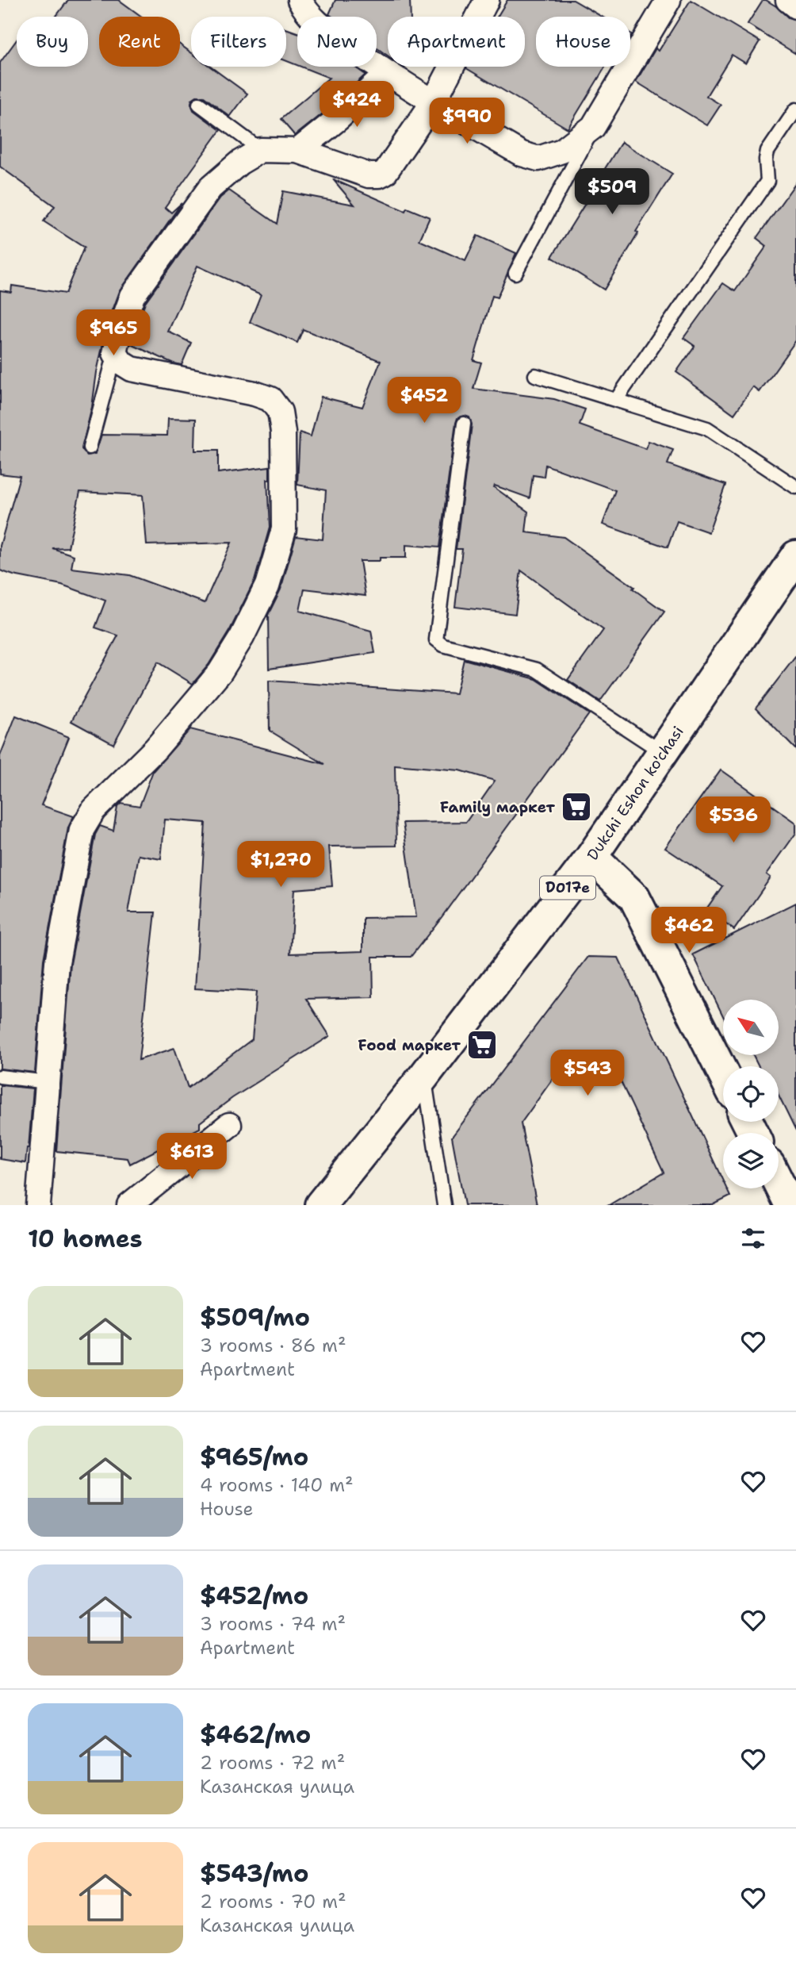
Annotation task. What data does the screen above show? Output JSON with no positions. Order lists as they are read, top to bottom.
{
  "streets": {
    "main road": ["Dukchi Eshon ko'chasi", "D017e"]
  },
  "places": {
    "supermarket": ["Family маркет", "Food маркет"]
  },
  "north": "top left",
  "page": {
    "chip": [
      "Buy",
      "Rent",
      "Filters",
      "New",
      "Apartment",
      "House"
    ],
    "price": [
      "$424",
      "$990",
      "$509",
      "$965",
      "$452",
      "$536",
      "$1,270",
      "$462",
      "$543",
      "$613"
    ],
    "heading": "10 homes",
    "list": [
      {
        "name": "$509/mo",
        "note": "3 rooms · 86 m² · Apartment"
      },
      {
        "name": "$965/mo",
        "note": "4 rooms · 140 m² · House"
      },
      {
        "name": "$452/mo",
        "note": "3 rooms · 74 m² · Apartment"
      },
      {
        "name": "$462/mo",
        "note": "2 rooms · 72 m² · Казанская улица"
      },
      {
        "name": "$543/mo",
        "note": "2 rooms · 70 m² · Казанская улица"
      }
    ]
  }
}
